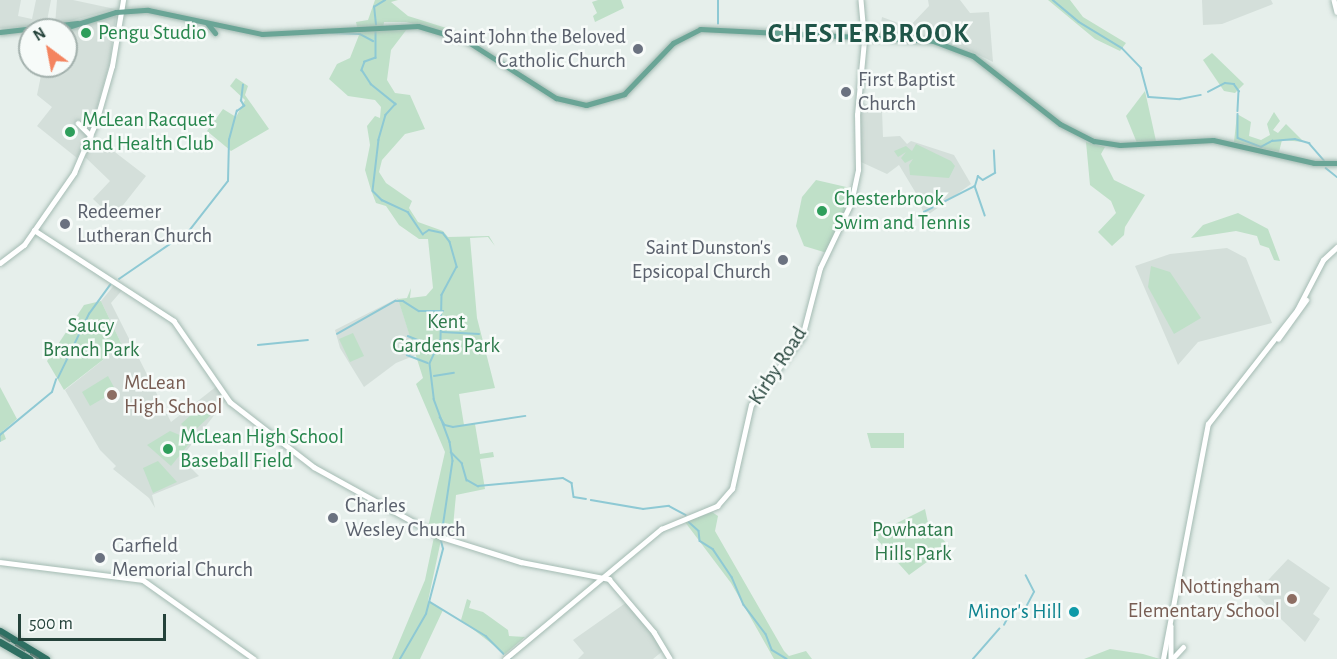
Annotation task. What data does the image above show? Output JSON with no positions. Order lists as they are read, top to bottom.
{
  "streets": {
    "main road": ["Kirby Road"]
  },
  "districts": ["CHESTERBROOK"],
  "parks": ["Kent Gardens Park", "Saucy Branch Park", "Powhatan Hills Park"],
  "places": [
    "Pengu Studio",
    "Saint John the Beloved Catholic Church",
    "First Baptist Church",
    "McLean Racquet and Health Club",
    "Chesterbrook Swim and Tennis",
    "Redeemer Lutheran Church",
    "Saint Dunston's Epsicopal Church",
    "McLean High School",
    "McLean High School Baseball Field",
    "Charles Wesley Church",
    "Garfield Memorial Church",
    "Nottingham Elementary School",
    "Minor's Hill"
  ],
  "scale_bar": "500 m",
  "north": "top left"
}
